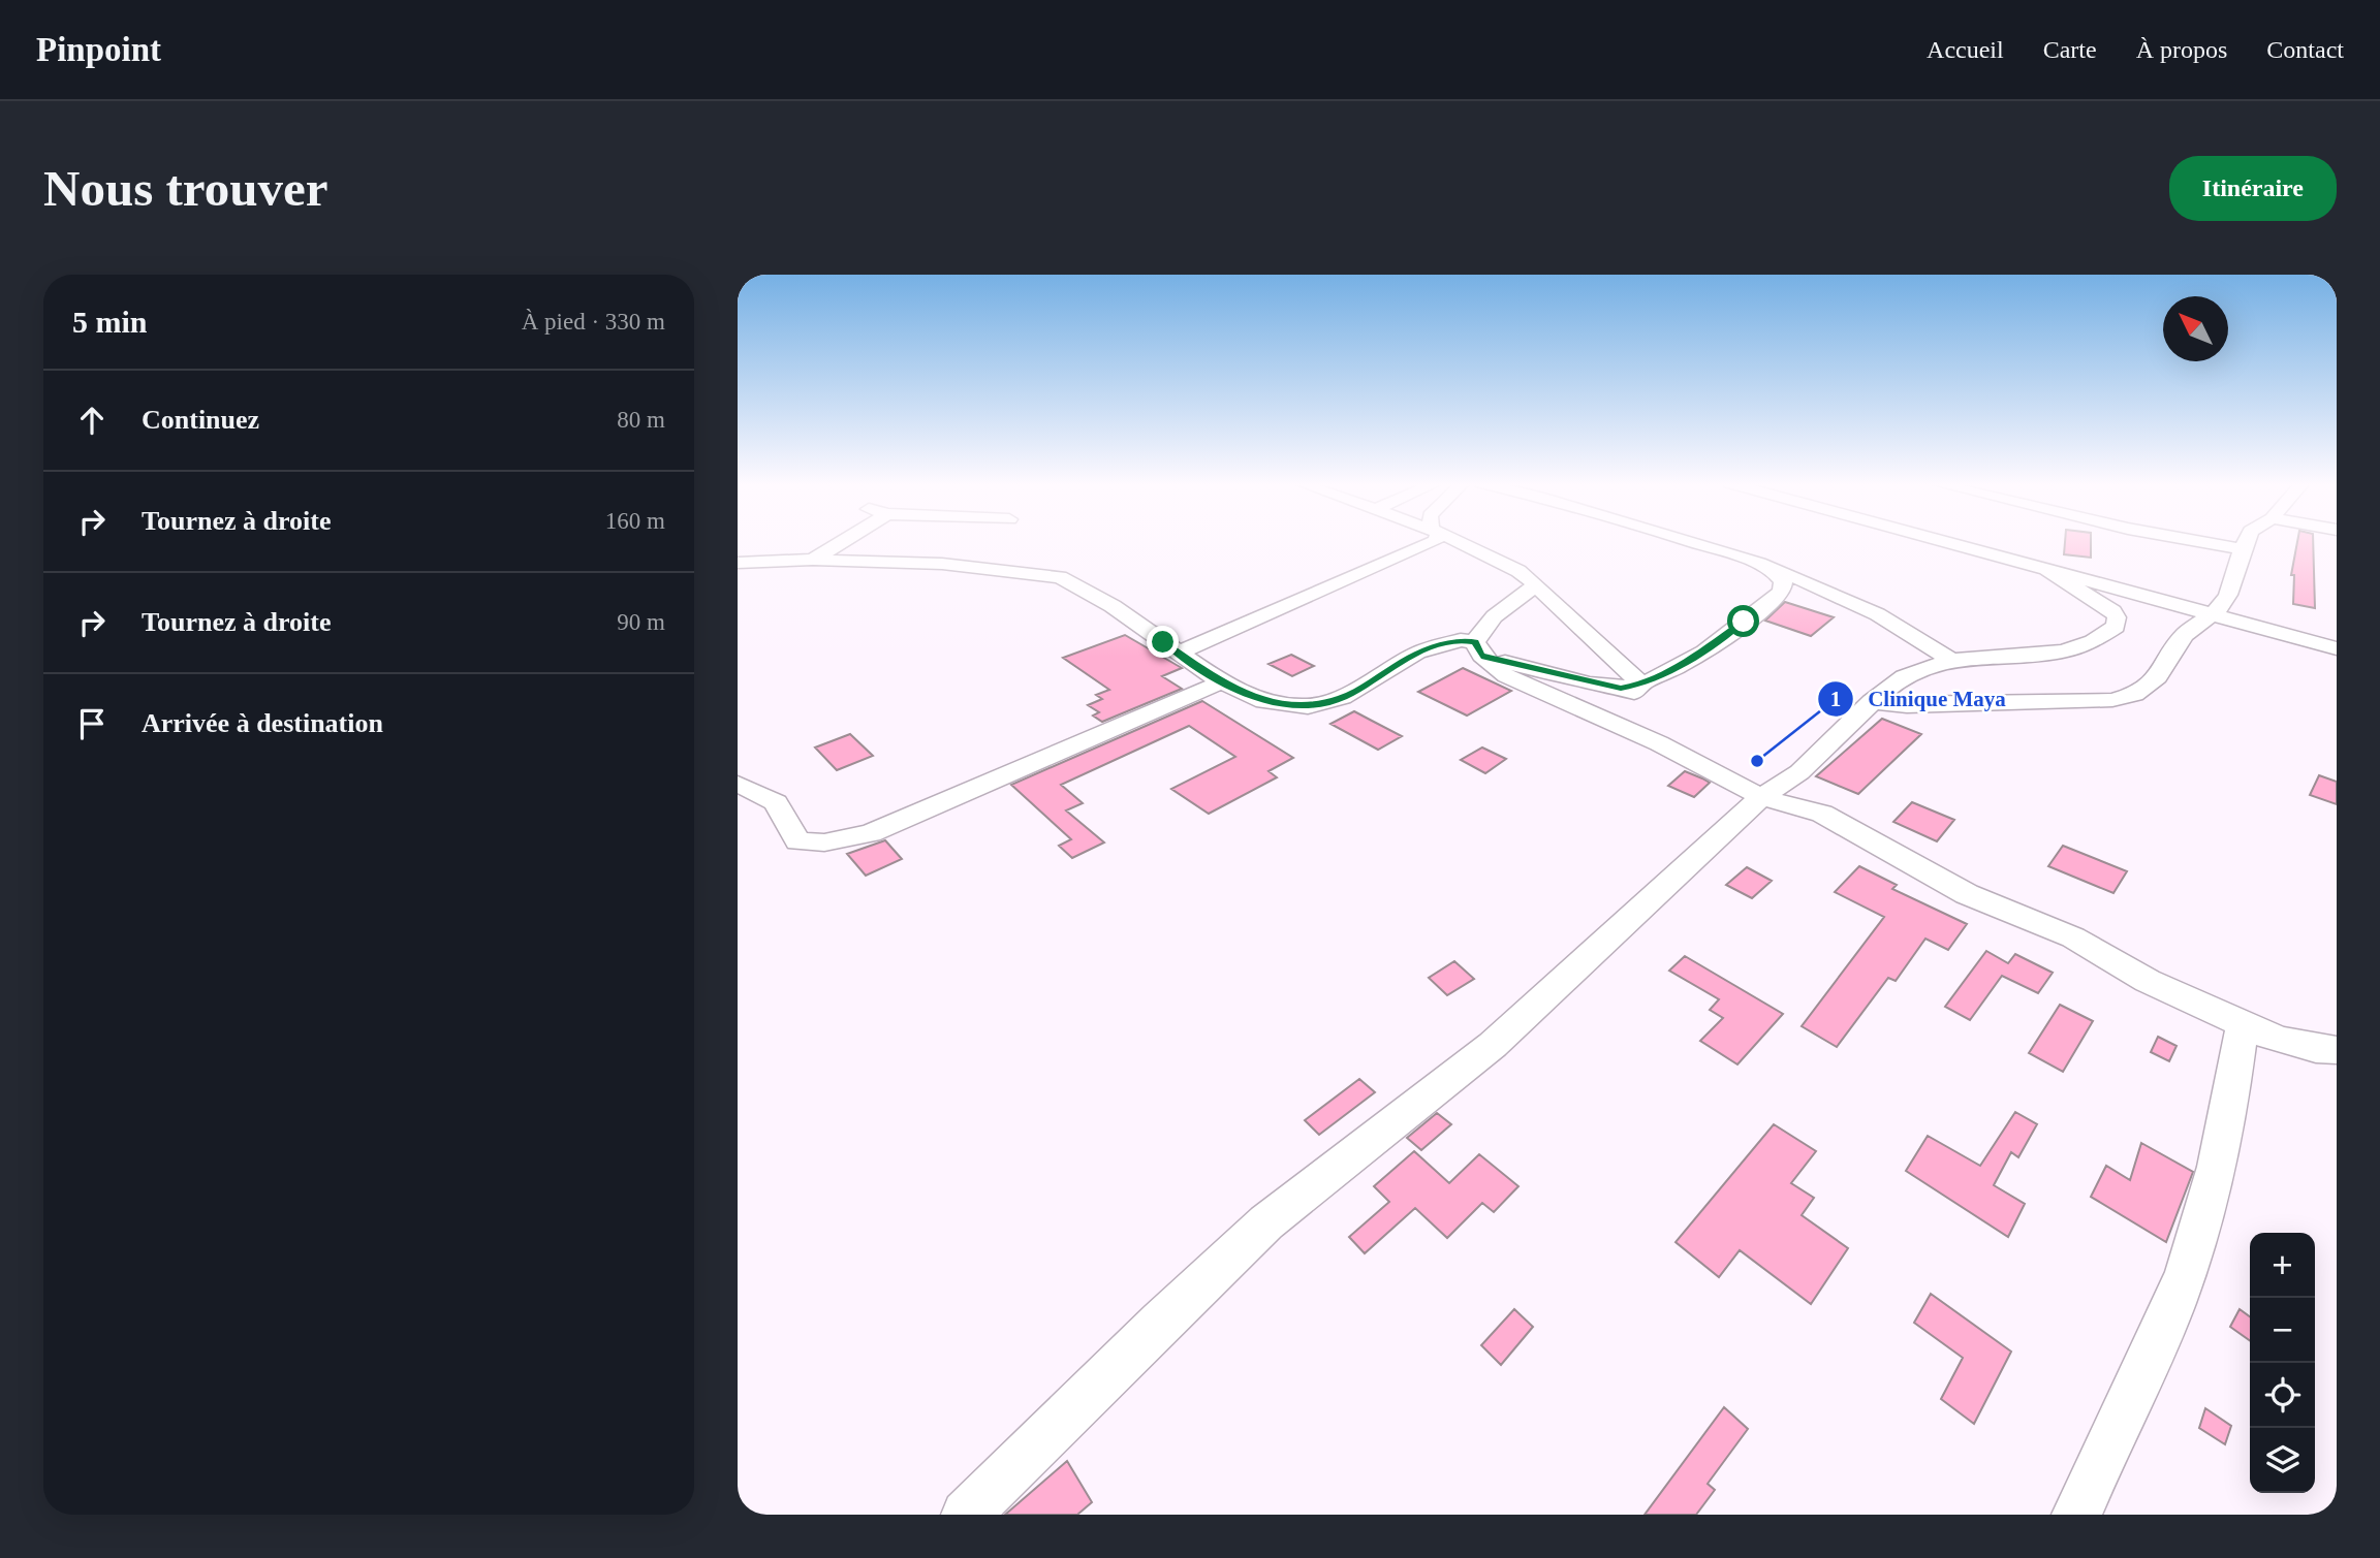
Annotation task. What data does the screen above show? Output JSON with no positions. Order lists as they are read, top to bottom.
{
  "places": ["Clinique Maya"],
  "north": "top left",
  "page": {
    "header": "Pinpoint",
    "nav": [
      "Accueil",
      "Carte",
      "À propos",
      "Contact"
    ],
    "buttons": "Itinéraire",
    "title": "Nous trouver",
    "heading": ["5 min", "À pied · 330 m"],
    "list": [
      ["Continuez", "80 m"],
      ["Tournez à droite", "160 m"],
      ["Tournez à droite", "90 m"],
      "Arrivée à destination"
    ],
    "map_buttons": ["+", "−"]
  }
}
